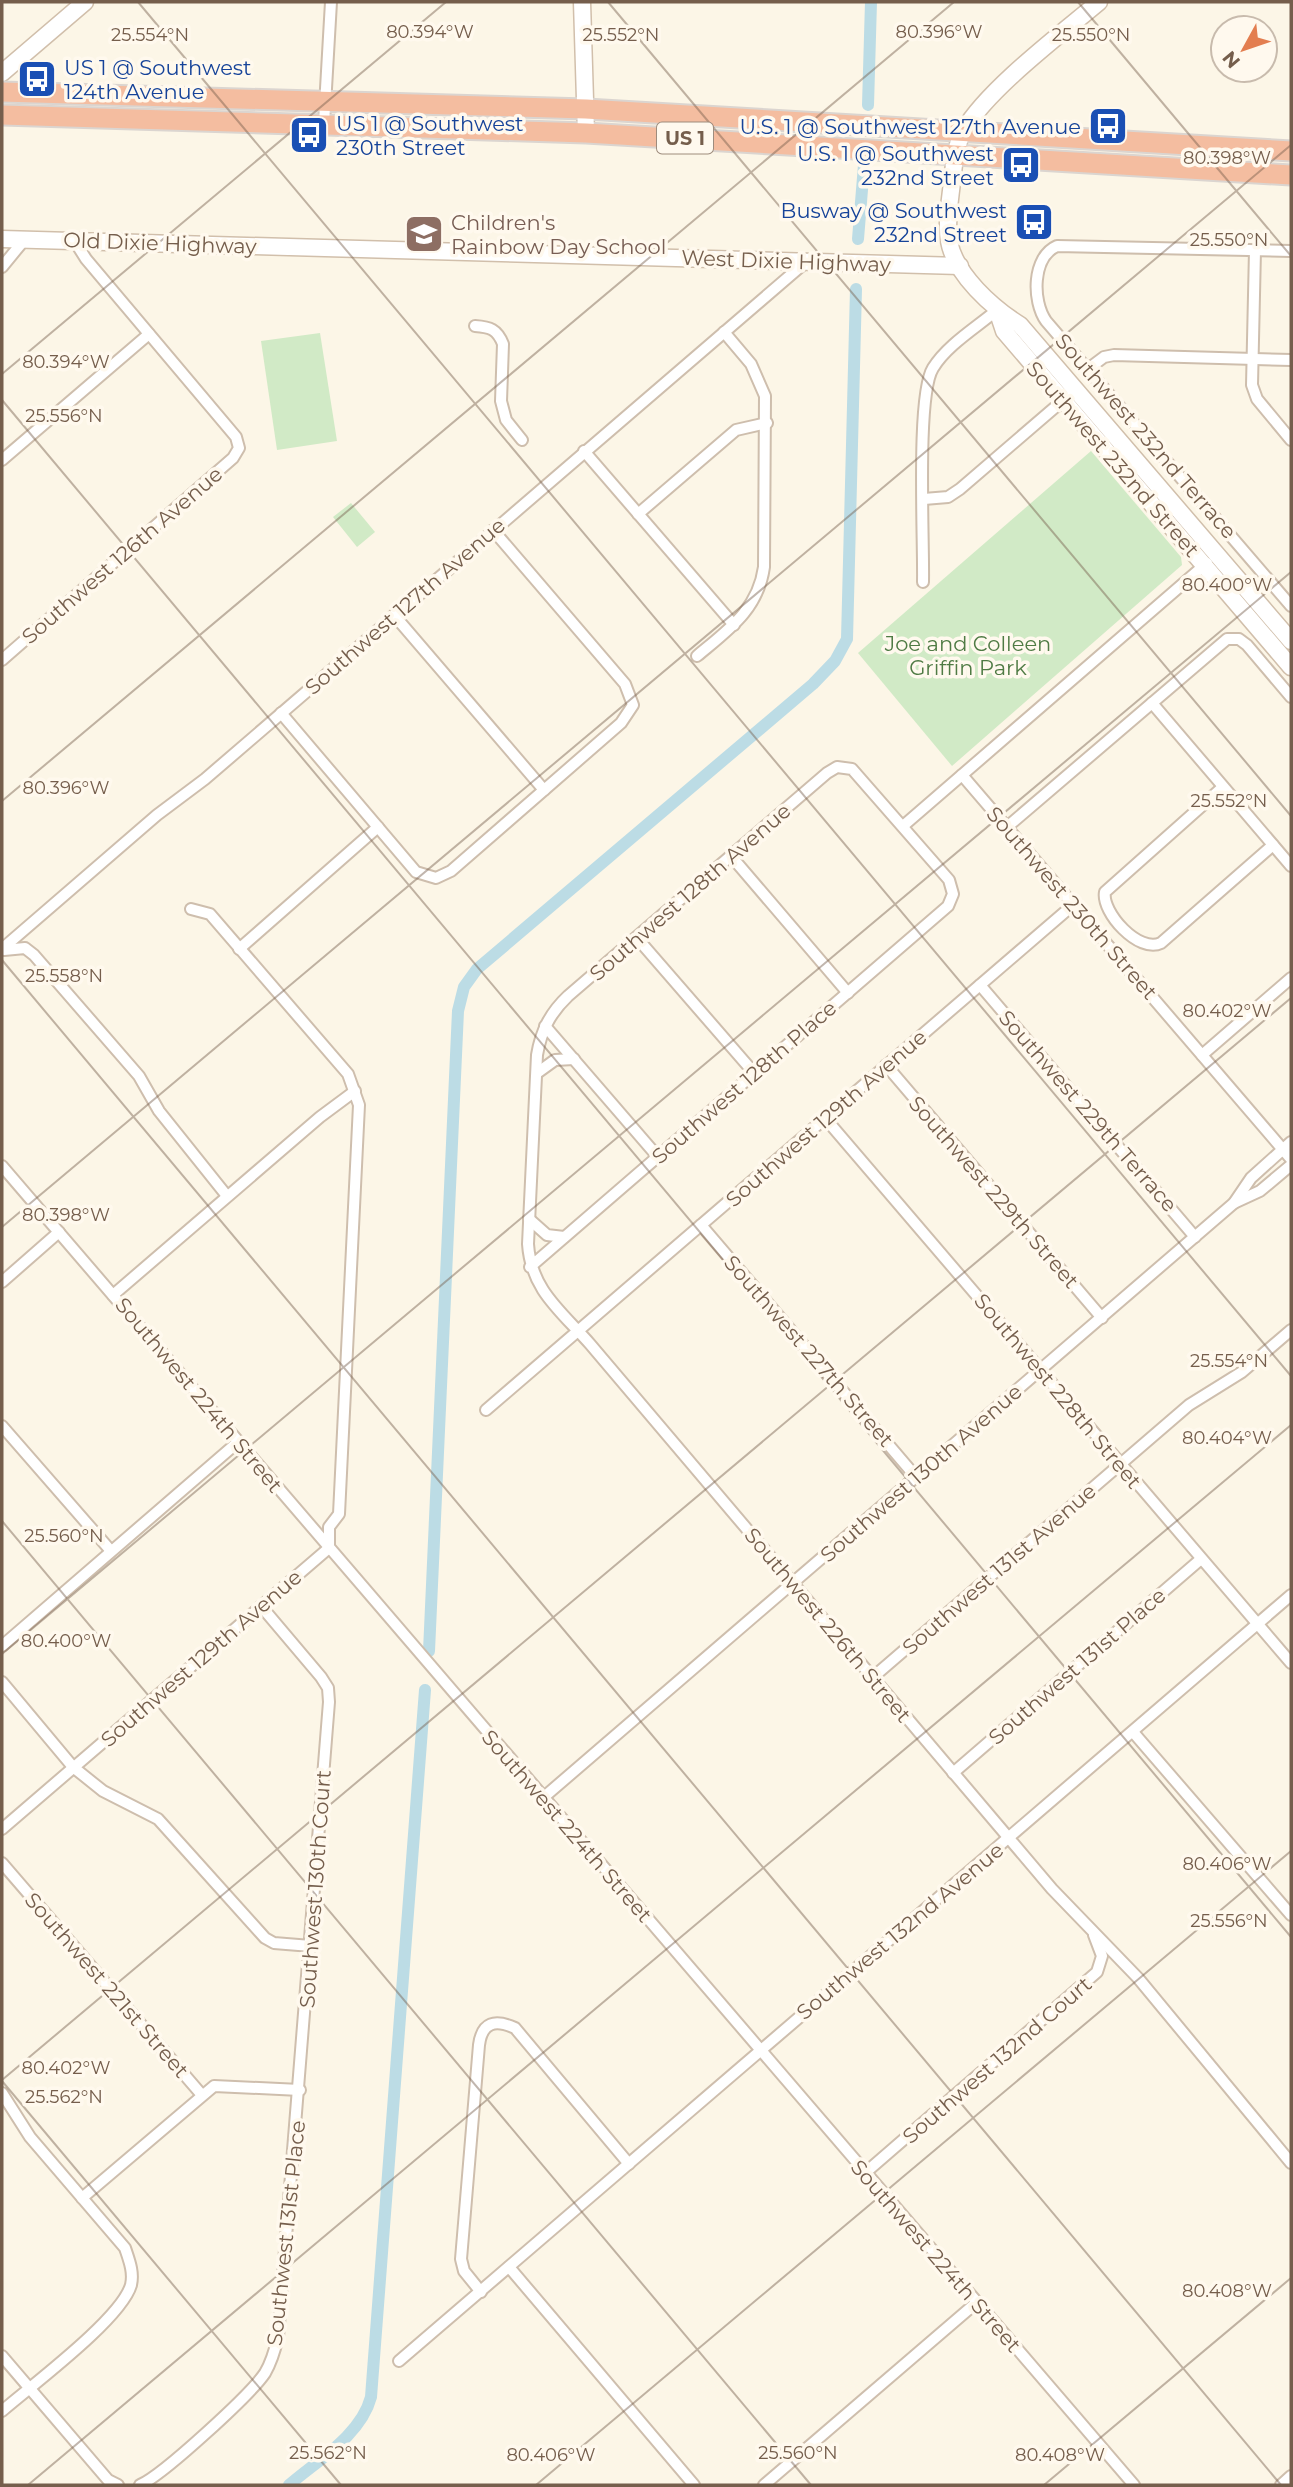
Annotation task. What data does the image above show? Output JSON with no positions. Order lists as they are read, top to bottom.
{
  "streets": {
    "highway": ["US 1"],
    "street": [
      "Old Dixie Highway",
      "West Dixie Highway",
      "Southwest 232nd Terrace",
      "Southwest 232nd Street",
      "Southwest 126th Avenue",
      "Southwest 127th Avenue",
      "Southwest 128th Avenue",
      "Southwest 230th Street",
      "Southwest 128th Place",
      "Southwest 229th Terrace",
      "Southwest 129th Avenue",
      "Southwest 229th Street",
      "Southwest 227th Street",
      "Southwest 228th Street",
      "Southwest 224th Street",
      "Southwest 130th Avenue",
      "Southwest 131st Avenue",
      "Southwest 226th Street",
      "Southwest 131st Place",
      "Southwest 130th Court",
      "Southwest 132nd Avenue",
      "Southwest 221st Street",
      "Southwest 132nd Court"
    ]
  },
  "crossings": [
    ["US 1", "Southwest 232nd Street"],
    ["Old Dixie Highway", "West Dixie Highway"],
    ["West Dixie Highway", "Southwest 232nd Street"],
    ["West Dixie Highway", "Southwest 127th Avenue"],
    ["Southwest 128th Avenue", "Southwest 128th Place"],
    ["Southwest 128th Avenue", "Southwest 226th Street"],
    ["Southwest 230th Street", "Southwest 129th Avenue"],
    ["Southwest 230th Street", "Southwest 130th Avenue"],
    ["Southwest 128th Place", "Southwest 226th Street"],
    ["Southwest 229th Terrace", "Southwest 129th Avenue"],
    ["Southwest 229th Terrace", "Southwest 130th Avenue"],
    ["Southwest 129th Avenue", "Southwest 229th Street"],
    ["Southwest 129th Avenue", "Southwest 227th Street"],
    ["Southwest 129th Avenue", "Southwest 228th Street"],
    ["Southwest 129th Avenue", "Southwest 224th Street"],
    ["Southwest 129th Avenue", "Southwest 226th Street"],
    ["Southwest 129th Avenue", "Southwest 130th Court"],
    ["Southwest 229th Street", "Southwest 130th Avenue"],
    ["Southwest 227th Street", "Southwest 130th Avenue"],
    ["Southwest 228th Street", "Southwest 130th Avenue"],
    ["Southwest 228th Street", "Southwest 131st Avenue"],
    ["Southwest 228th Street", "Southwest 131st Place"],
    ["Southwest 228th Street", "Southwest 132nd Avenue"],
    ["Southwest 224th Street", "Southwest 130th Avenue"],
    ["Southwest 224th Street", "Southwest 132nd Avenue"],
    ["Southwest 224th Street", "Southwest 132nd Court"],
    ["Southwest 130th Avenue", "Southwest 226th Street"],
    ["Southwest 131st Avenue", "Southwest 226th Street"],
    ["Southwest 226th Street", "Southwest 131st Place"],
    ["Southwest 226th Street", "Southwest 132nd Avenue"],
    ["Southwest 226th Street", "Southwest 132nd Court"],
    ["Southwest 131st Place", "Southwest 130th Court"],
    ["Southwest 131st Place", "Southwest 221st Street"],
    ["Southwest 130th Court", "Southwest 221st Street"]
  ],
  "parks": ["Joe and Colleen Griffin Park"],
  "places": {
    "bus stop": [
      "US 1 @ Southwest 124th Avenue",
      "U.S. 1 @ Southwest 127th Avenue",
      "US 1 @ Southwest 230th Street",
      "U.S. 1 @ Southwest 232nd Street",
      "Busway @ Southwest 232nd Street"
    ],
    "school or university": ["Children's Rainbow Day School"]
  },
  "north": "bottom left",
  "coordinates": [
    "80.394°W",
    "80.396°W",
    "25.554°N",
    "25.552°N",
    "25.550°N",
    "80.398°W",
    "25.556°N",
    "80.400°W",
    "25.558°N",
    "80.402°W",
    "80.404°W",
    "25.560°N",
    "80.406°W",
    "25.562°N",
    "80.408°W"
  ]
}
